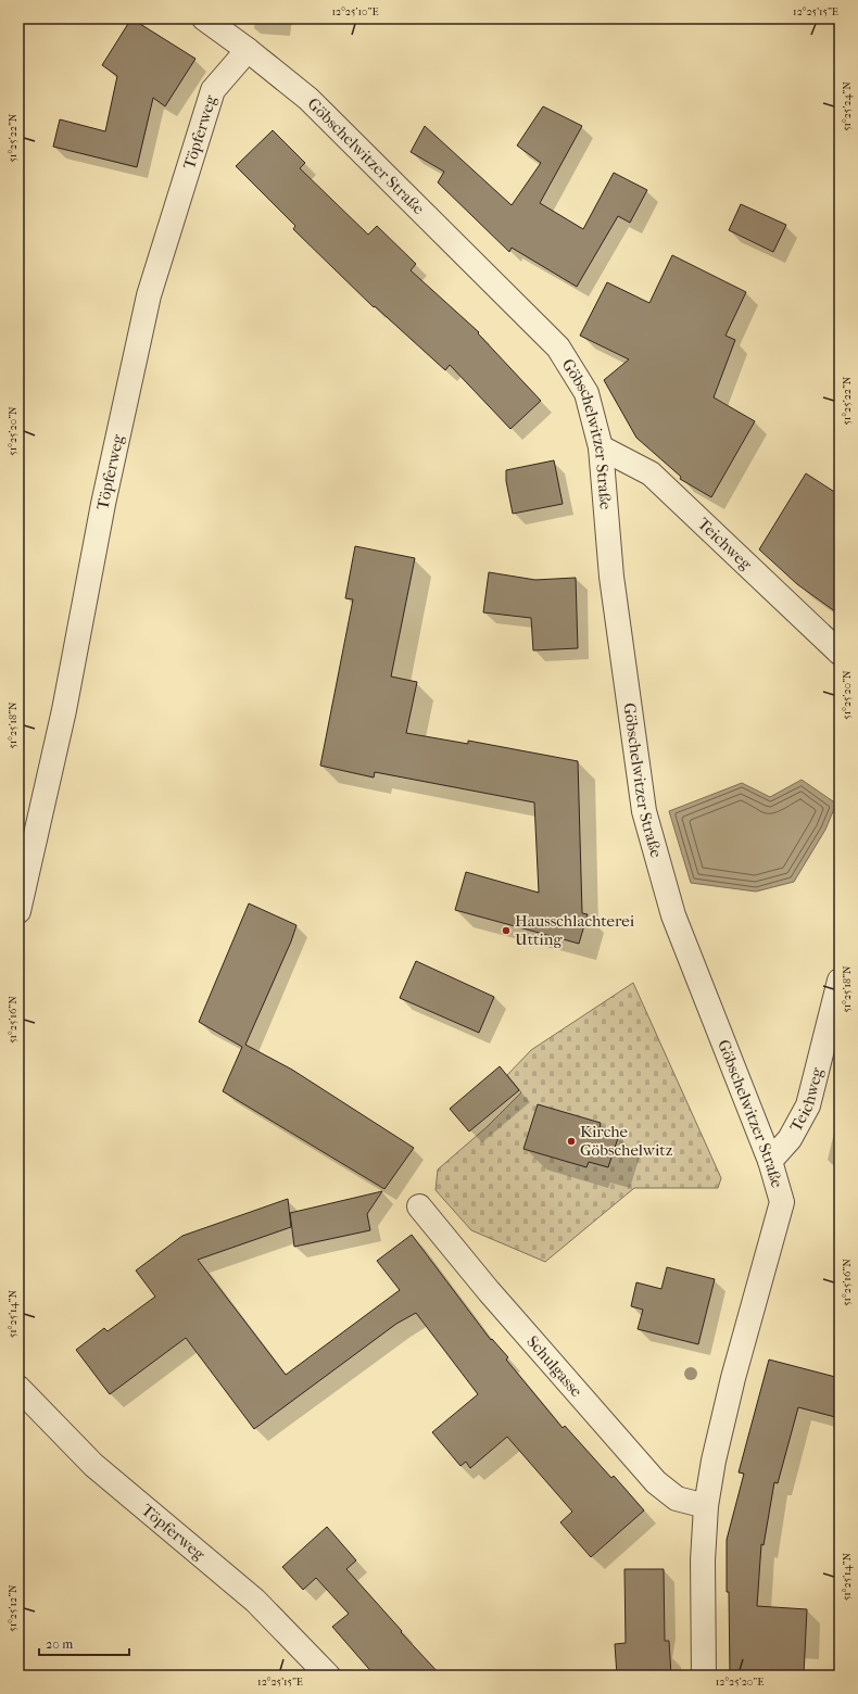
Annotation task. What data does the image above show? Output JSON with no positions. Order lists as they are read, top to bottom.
{
  "streets": {
    "street": [
      "Töpferweg",
      "Göbschelwitzer Straße",
      "Teichweg",
      "Schulgasse"
    ]
  },
  "crossings": [
    ["Töpferweg", "Göbschelwitzer Straße"],
    ["Göbschelwitzer Straße", "Teichweg"],
    ["Göbschelwitzer Straße", "Schulgasse"]
  ],
  "places": ["Hausschlachterei Utting", "Kirche Göbschelwitz"],
  "scale_bar": "20 m",
  "coordinates": [
    "12°25'10\"E",
    "12°25'15\"E",
    "51°25'24\"N",
    "51°25'22\"N",
    "51°25'20\"N",
    "51°25'18\"N",
    "51°25'16\"N",
    "51°25'14\"N",
    "51°25'12\"N",
    "12°25'20\"E"
  ]
}
